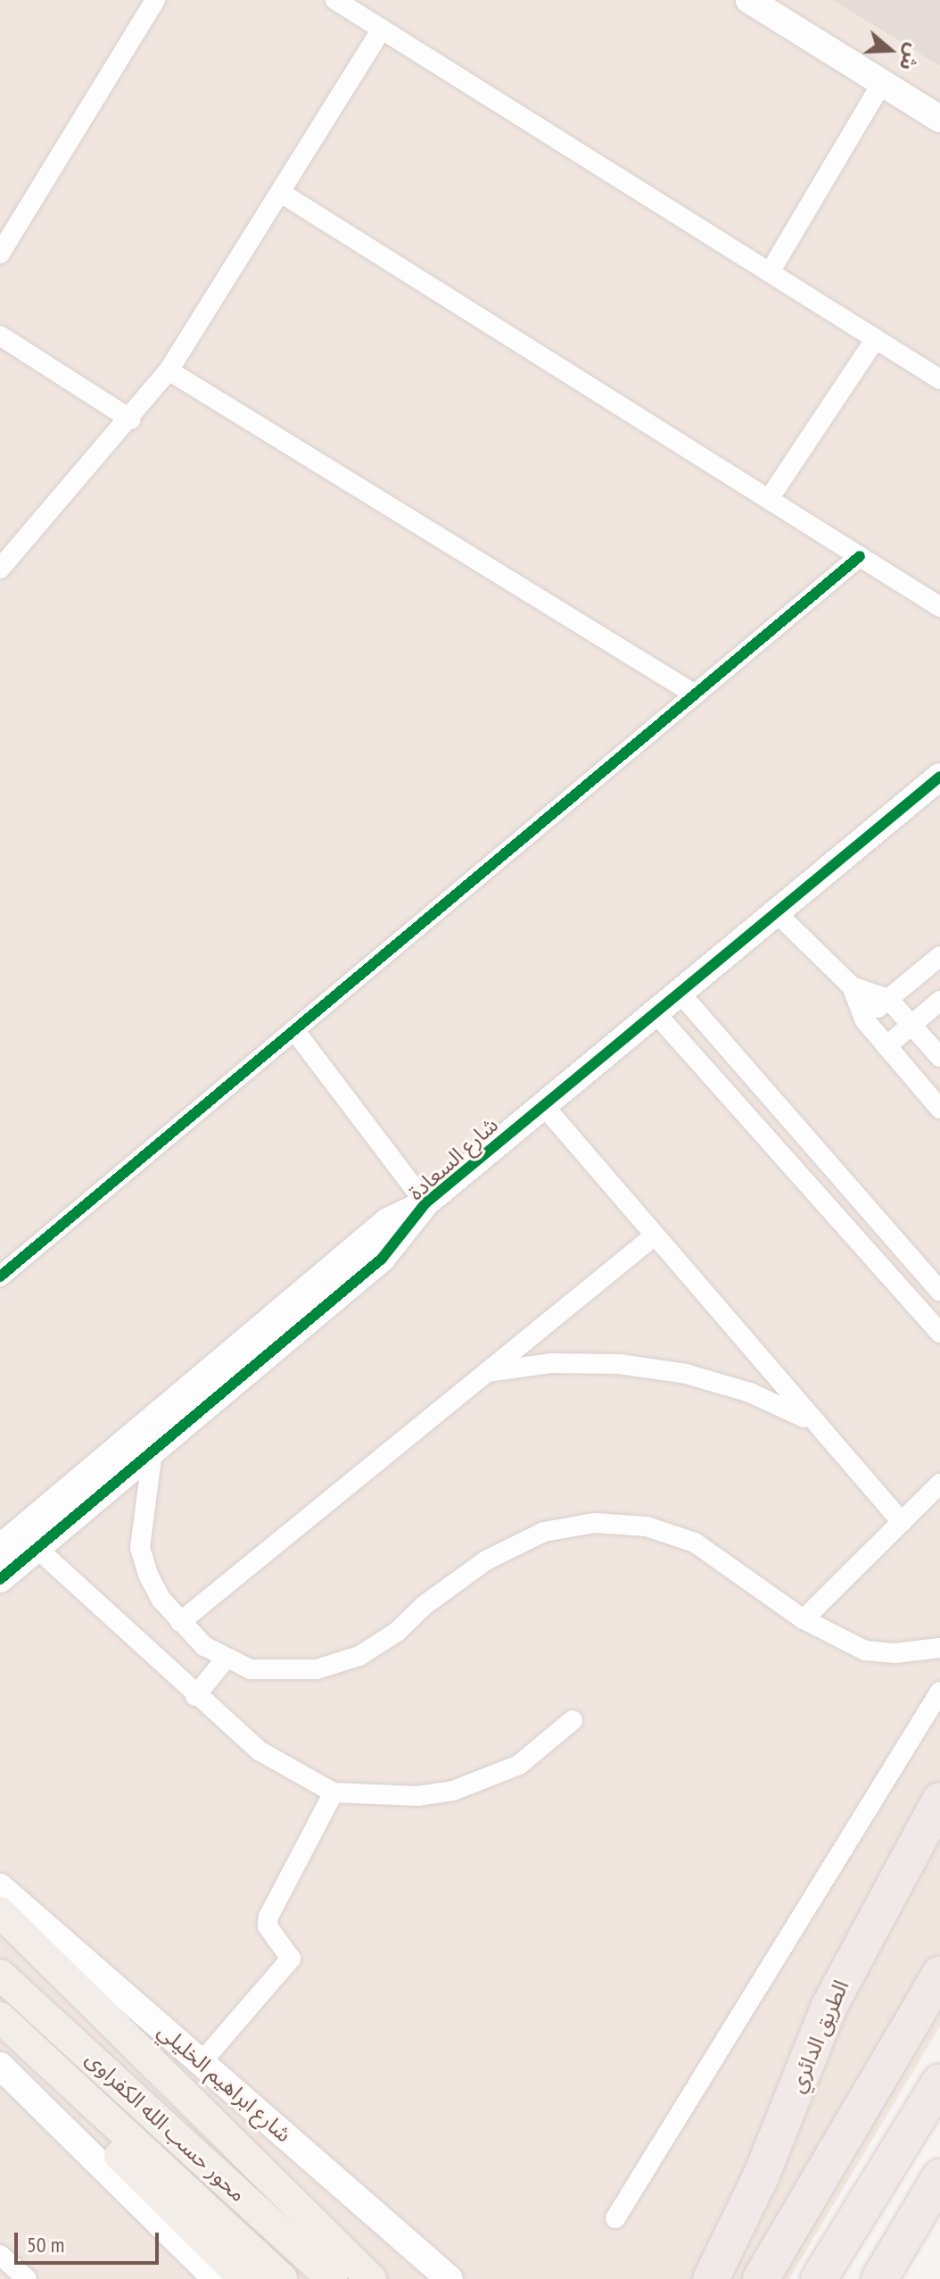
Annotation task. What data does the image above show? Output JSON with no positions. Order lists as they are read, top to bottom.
{
  "streets": {
    "highway": ["الطريق الدائري"],
    "main road": ["محور حسب الله الكفراوى"],
    "street": ["شارع السعادة", "شارع ابراهيم الخليلي"]
  },
  "scale_bar": "50 m",
  "north": "right"
}
